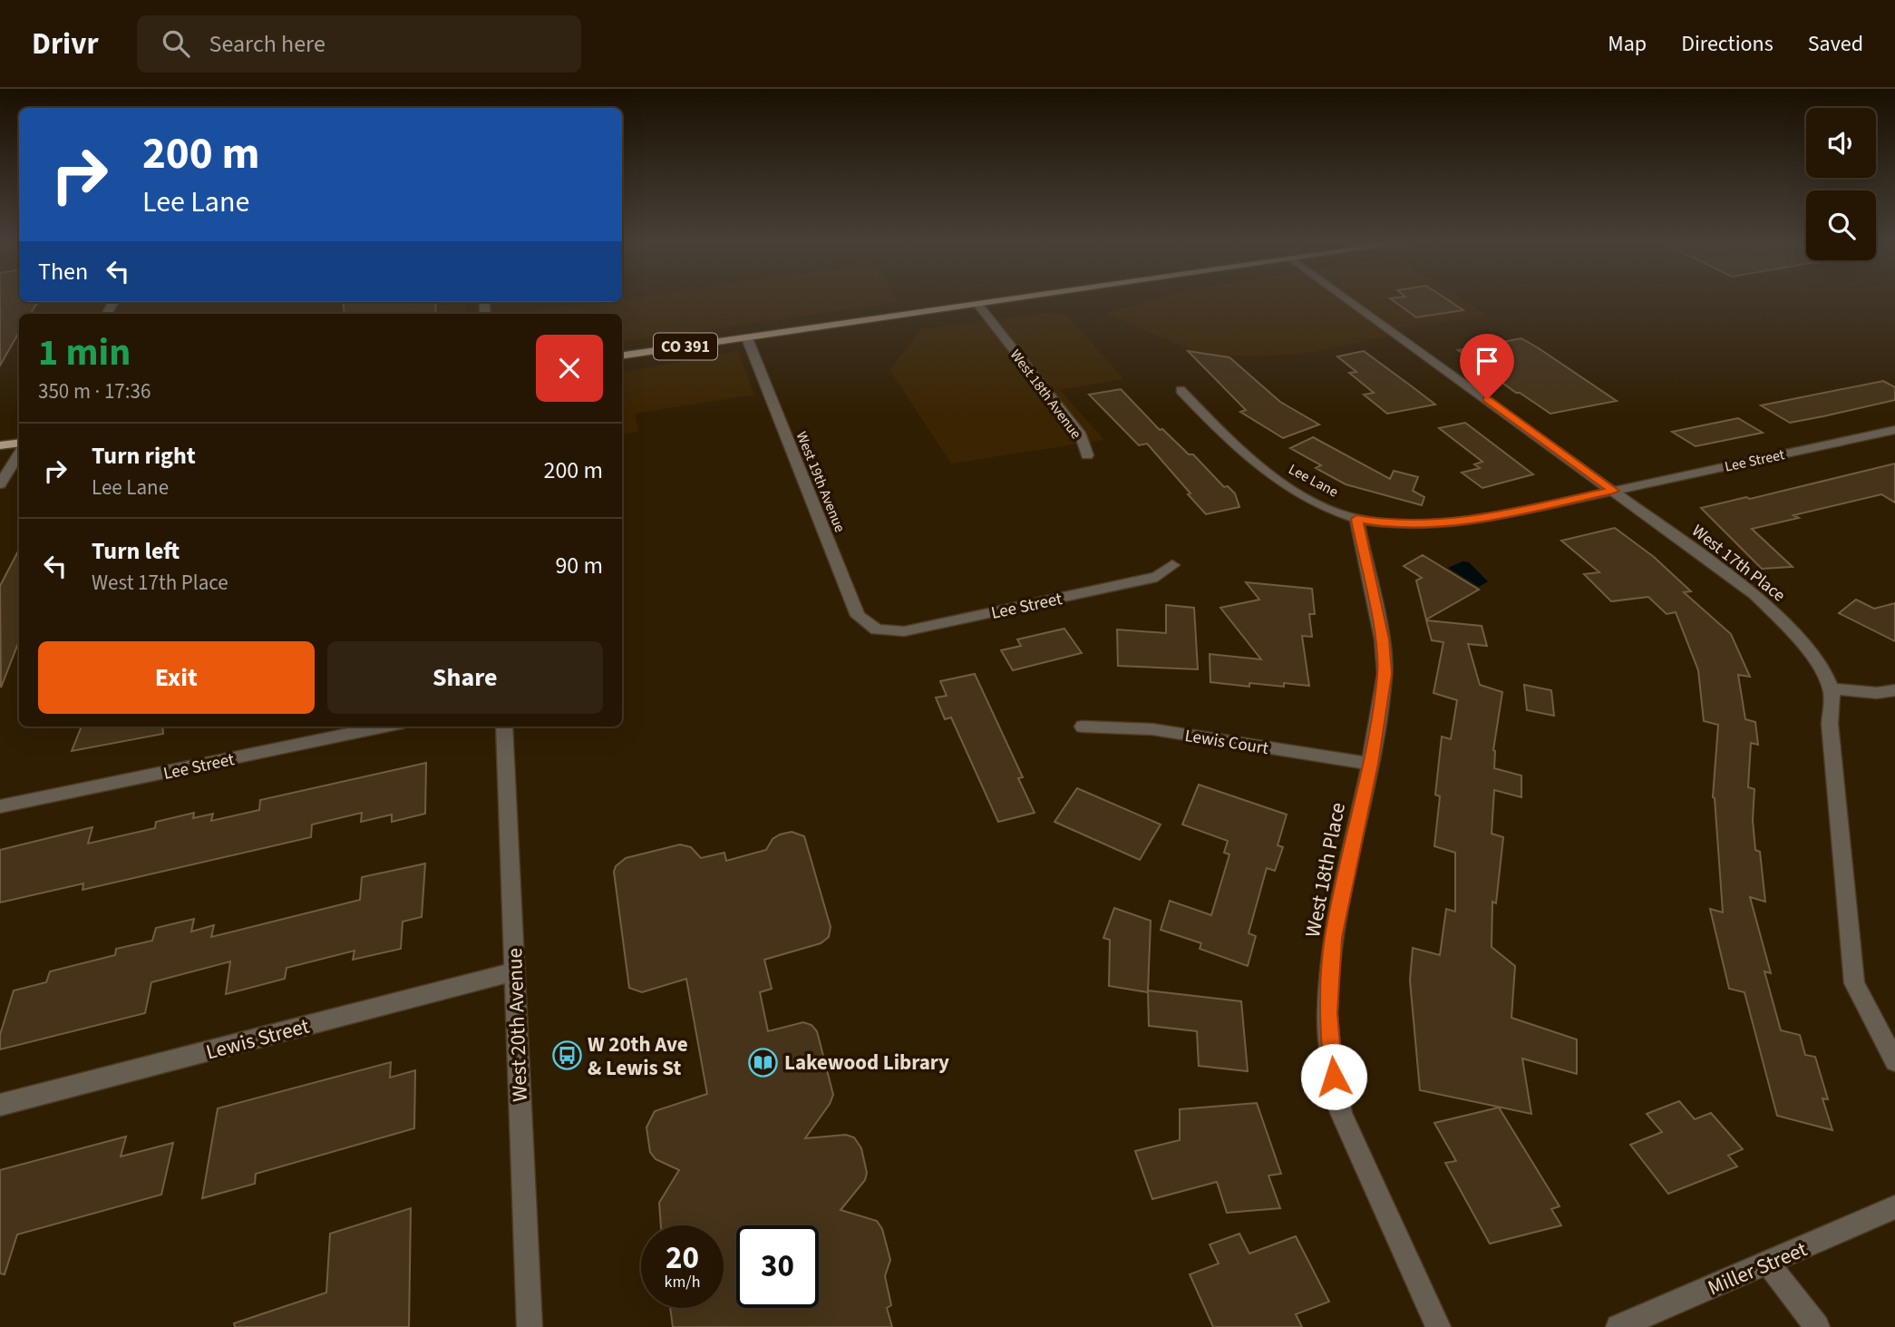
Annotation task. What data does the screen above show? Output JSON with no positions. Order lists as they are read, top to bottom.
{
  "streets": {
    "main road": ["CO 391"],
    "street": [
      "West 18th Avenue",
      "Lee Street",
      "Lee Lane",
      "West 19th Avenue",
      "West 17th Place",
      "Lewis Court",
      "West 18th Place",
      "West 20th Avenue",
      "Lewis Street",
      "Miller Street"
    ]
  },
  "crossings": [
    ["CO 391", "West 18th Avenue"],
    ["CO 391", "West 19th Avenue"],
    ["Lee Street", "Lee Lane"],
    ["Lee Street", "West 19th Avenue"],
    ["Lee Street", "West 17th Place"],
    ["Lee Lane", "West 17th Place"],
    ["Lee Lane", "West 18th Place"],
    ["Lewis Court", "West 18th Place"],
    ["West 20th Avenue", "Lewis Street"]
  ],
  "places": {
    "bus stop": ["W 20th Ave & Lewis St"],
    "library": ["Lakewood Library"]
  },
  "page": {
    "header": "Drivr",
    "search": "Search here",
    "nav": ["Map", "Directions", "Saved"],
    "turn": ["200 m", "Lee Lane"],
    "then": "Then",
    "heading": ["1 min", "350 m · 17:36"],
    "list": [
      {
        "name": "Turn right",
        "note": "Lee Lane",
        "value": "200 m"
      },
      {
        "name": "Turn left",
        "note": "West 17th Place",
        "value": "90 m"
      }
    ],
    "buttons": ["Exit", "Share"],
    "speed": "20 km/h",
    "limit": "30"
  }
}
